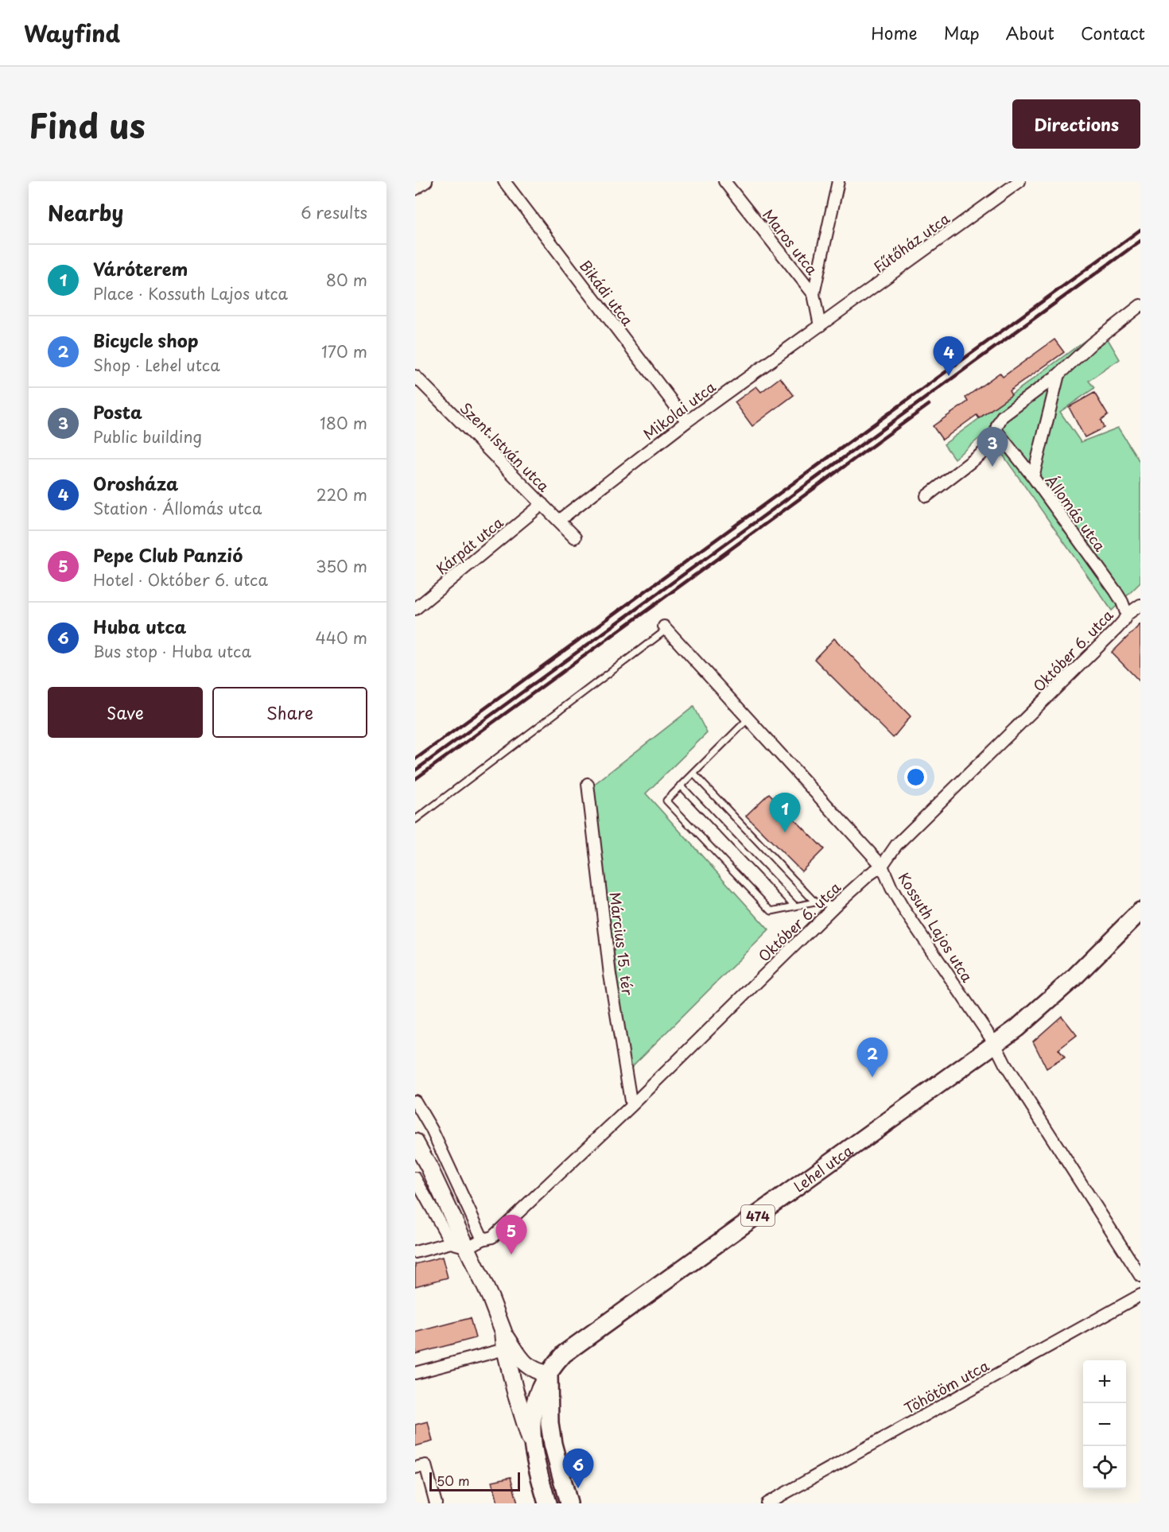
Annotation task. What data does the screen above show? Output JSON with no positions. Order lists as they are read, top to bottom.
{
  "streets": {
    "main road": ["Lehel utca", "474"],
    "street": [
      "Maros utca",
      "Fűtőház utca",
      "Bikádi utca",
      "Mikolai utca",
      "Szent István utca",
      "Állomás utca",
      "Kárpát utca",
      "Október 6. utca",
      "Kossuth Lajos utca",
      "Március 15. tér",
      "Töhötöm utca"
    ]
  },
  "crossings": [
    ["Maros utca", "Fűtőház utca"],
    ["Maros utca", "Mikolai utca"],
    ["Fűtőház utca", "Mikolai utca"],
    ["Bikádi utca", "Mikolai utca"],
    ["Mikolai utca", "Szent István utca"],
    ["Szent István utca", "Kárpát utca"],
    ["Állomás utca", "Október 6. utca"],
    ["Október 6. utca", "Kossuth Lajos utca"],
    ["Október 6. utca", "Március 15. tér"],
    ["Kossuth Lajos utca", "Lehel utca"],
    ["Lehel utca", "474"]
  ],
  "scale_bar": "50 m",
  "page": {
    "header": "Wayfind",
    "nav": [
      "Home",
      "Map",
      "About",
      "Contact"
    ],
    "title": "Find us",
    "buttons": [
      "Directions",
      ["Save", "Share"]
    ],
    "heading": ["Nearby", "6 results"],
    "list": [
      {
        "mark": "1",
        "name": "Váróterem",
        "note": "Place · Kossuth Lajos utca",
        "value": "80 m"
      },
      {
        "mark": "2",
        "name": "Bicycle shop",
        "note": "Shop · Lehel utca",
        "value": "170 m"
      },
      {
        "mark": "3",
        "name": "Posta",
        "note": "Public building",
        "value": "180 m"
      },
      {
        "mark": "4",
        "name": "Orosháza",
        "note": "Station · Állomás utca",
        "value": "220 m"
      },
      {
        "mark": "5",
        "name": "Pepe Club Panzió",
        "note": "Hotel · Október 6. utca",
        "value": "350 m"
      },
      {
        "mark": "6",
        "name": "Huba utca",
        "note": "Bus stop · Huba utca",
        "value": "440 m"
      }
    ],
    "pins": [
      "4",
      "3",
      "1",
      "2",
      "5",
      "6"
    ],
    "map_buttons": ["+", "−"],
    "scale": "50 m"
  }
}
